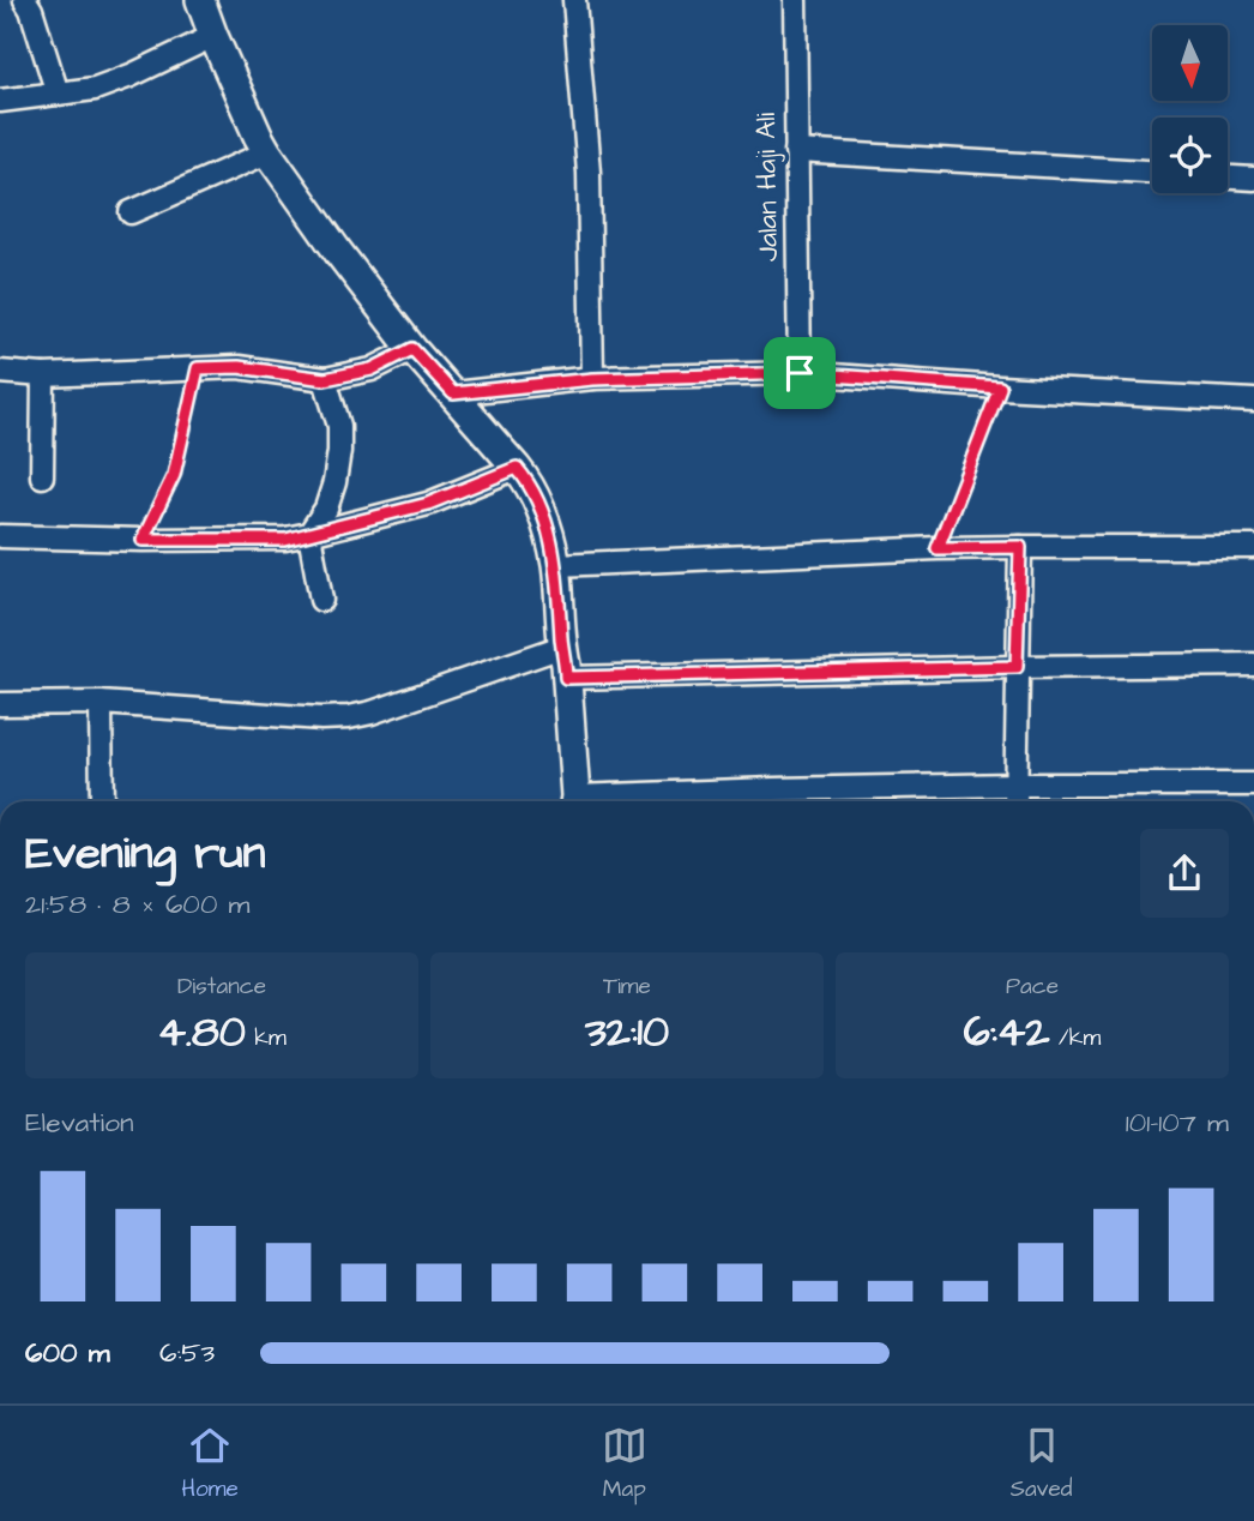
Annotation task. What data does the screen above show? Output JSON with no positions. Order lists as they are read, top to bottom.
{
  "streets": {
    "street": ["Jalan Haji Ali"]
  },
  "north": "bottom",
  "page": {
    "heading": ["Evening run", "21:58 · 8 × 600 m"],
    "stats": [
      ["Distance", "4.80 km"],
      ["Time", "32:10"],
      ["Pace", "6:42 /km"]
    ],
    "chart": ["Elevation", "101–107 m"],
    "list": [
      {
        "name": "600 m",
        "note": "6:53"
      }
    ],
    "tabs": ["Home", "Map", "Saved"]
  }
}
